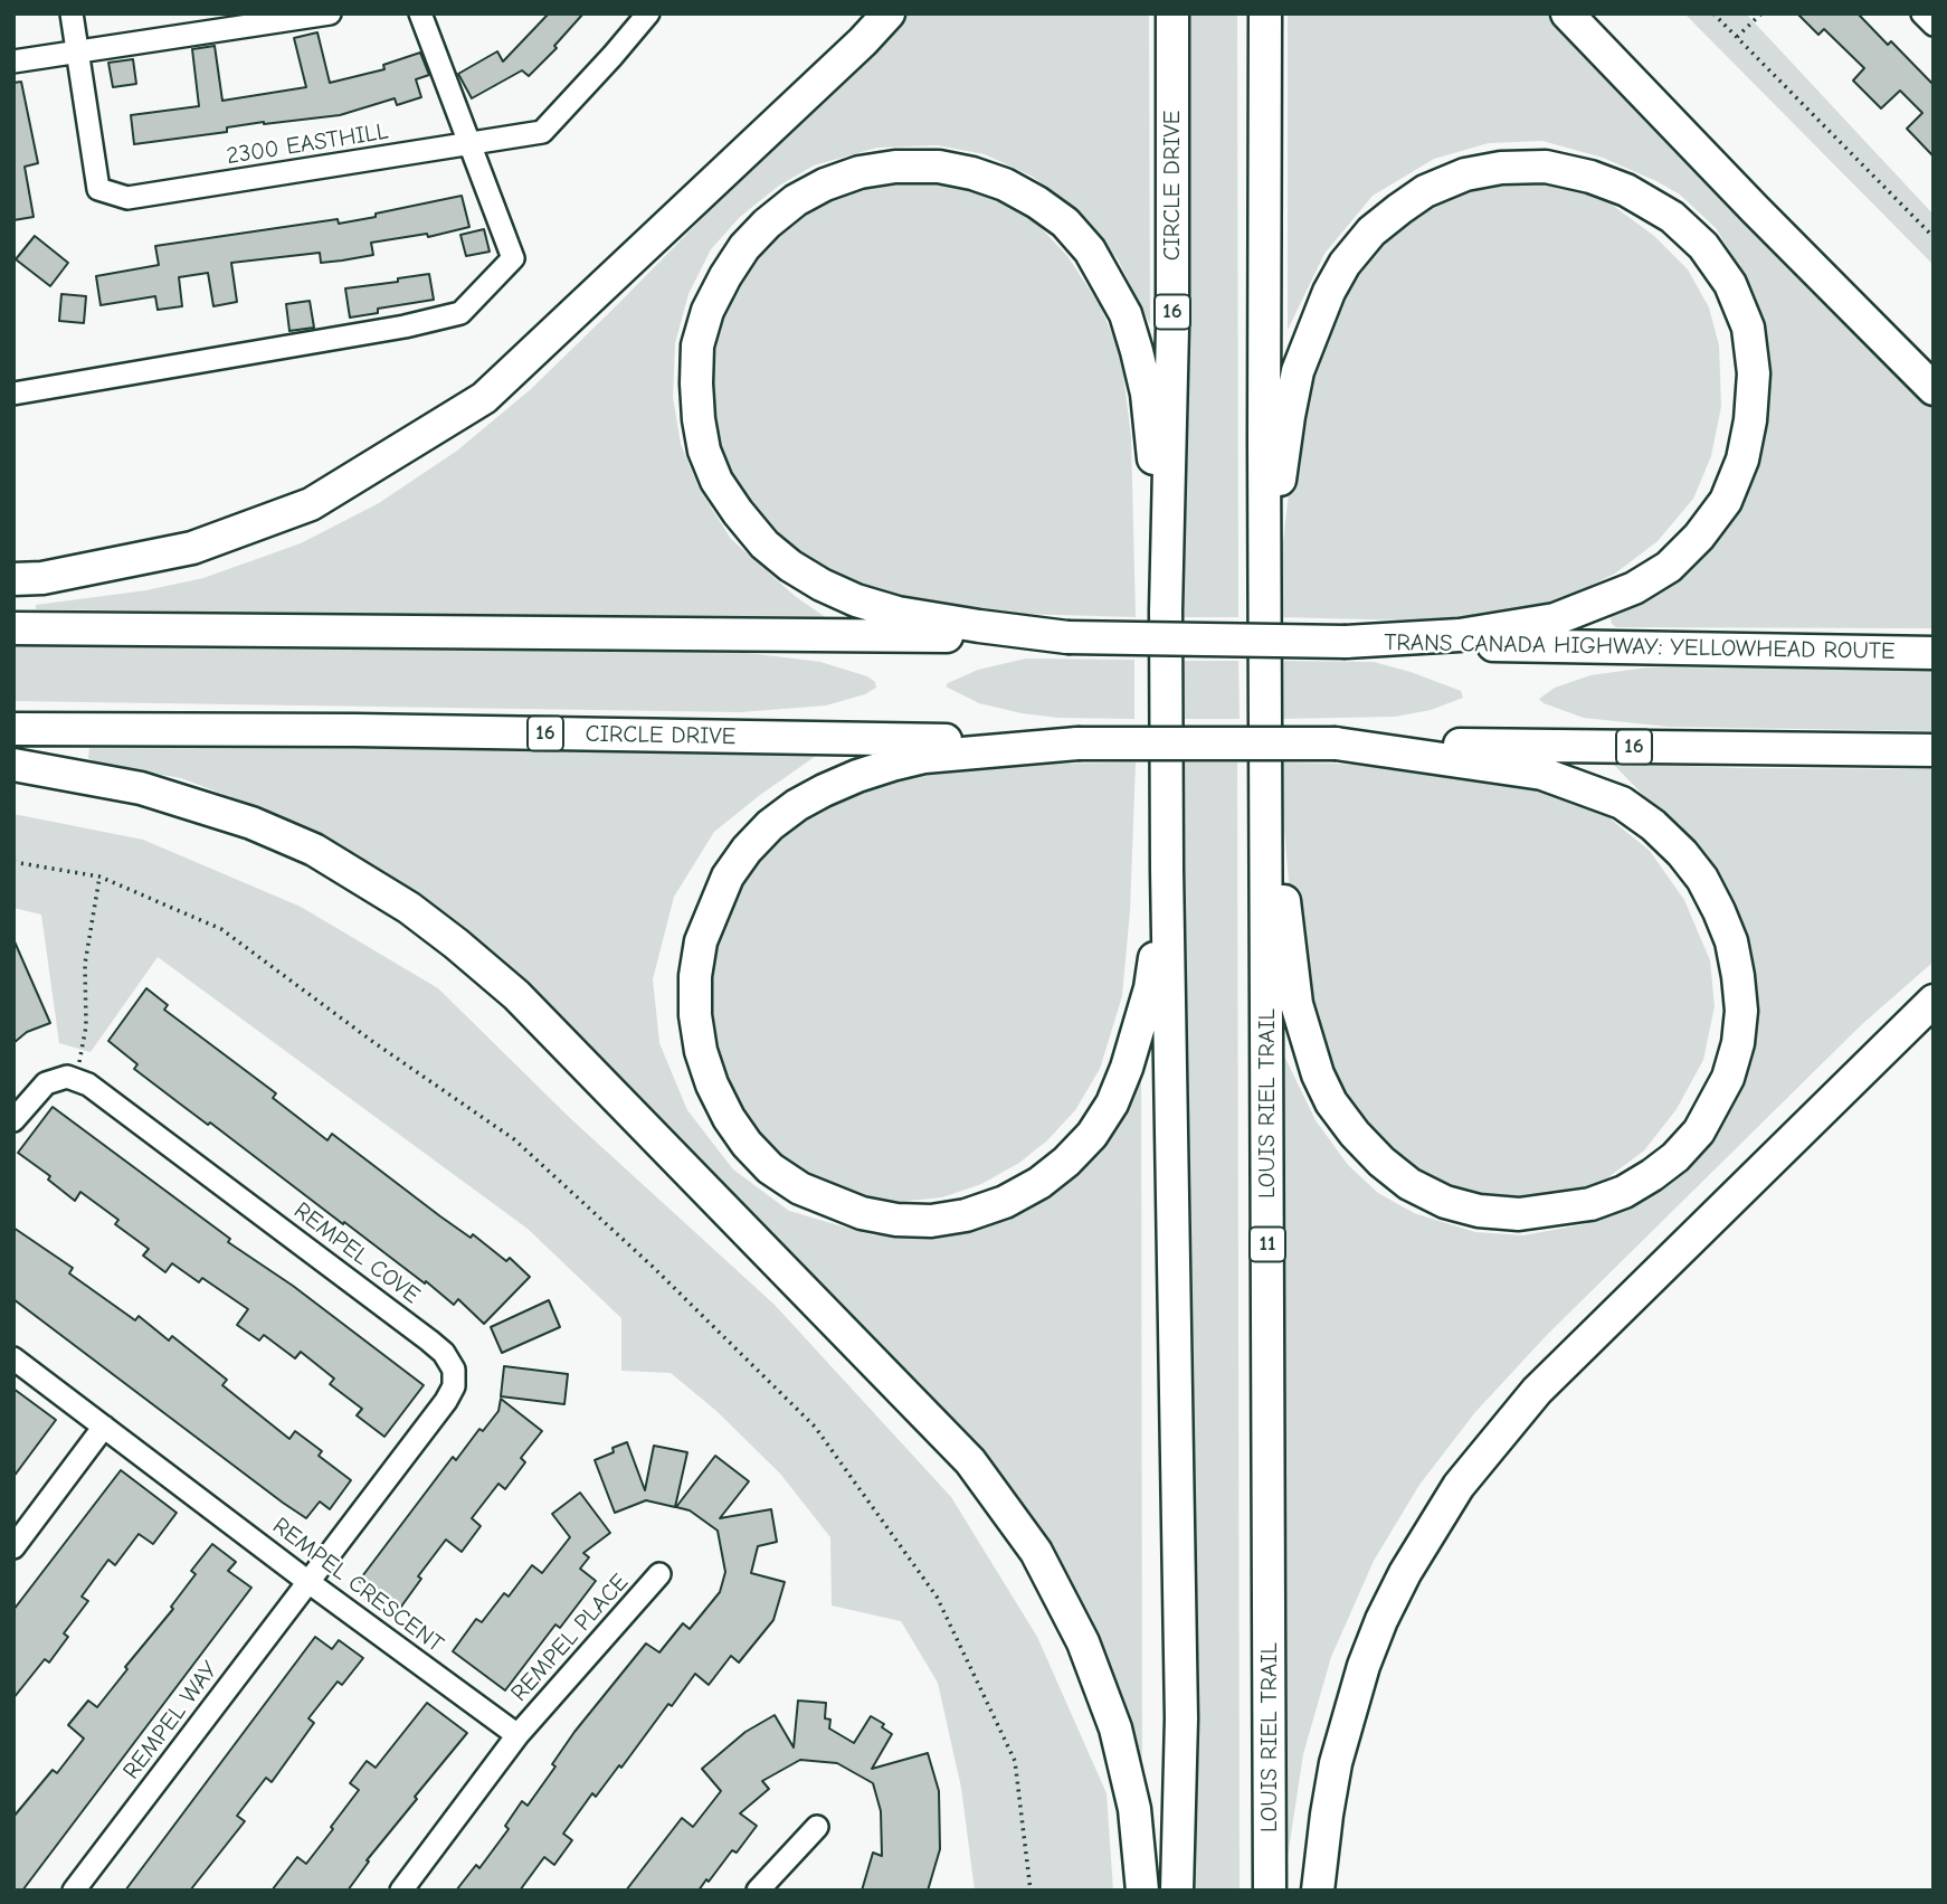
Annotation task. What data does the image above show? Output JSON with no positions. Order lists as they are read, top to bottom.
{
  "streets": {
    "highway": [
      "CIRCLE DRIVE",
      "16",
      "TRANS CANADA HIGHWAY: YELLOWHEAD ROUTE",
      "LOUIS RIEL TRAIL",
      "11"
    ],
    "street": [
      "2300 EASTHILL",
      "REMPEL COVE",
      "REMPEL CRESCENT",
      "REMPEL PLACE",
      "REMPEL WAY"
    ]
  },
  "crossings": [
    ["CIRCLE DRIVE", "16"],
    ["REMPEL COVE", "REMPEL CRESCENT"],
    ["REMPEL COVE", "REMPEL WAY"],
    ["REMPEL CRESCENT", "REMPEL PLACE"],
    ["REMPEL CRESCENT", "REMPEL WAY"]
  ]
}
